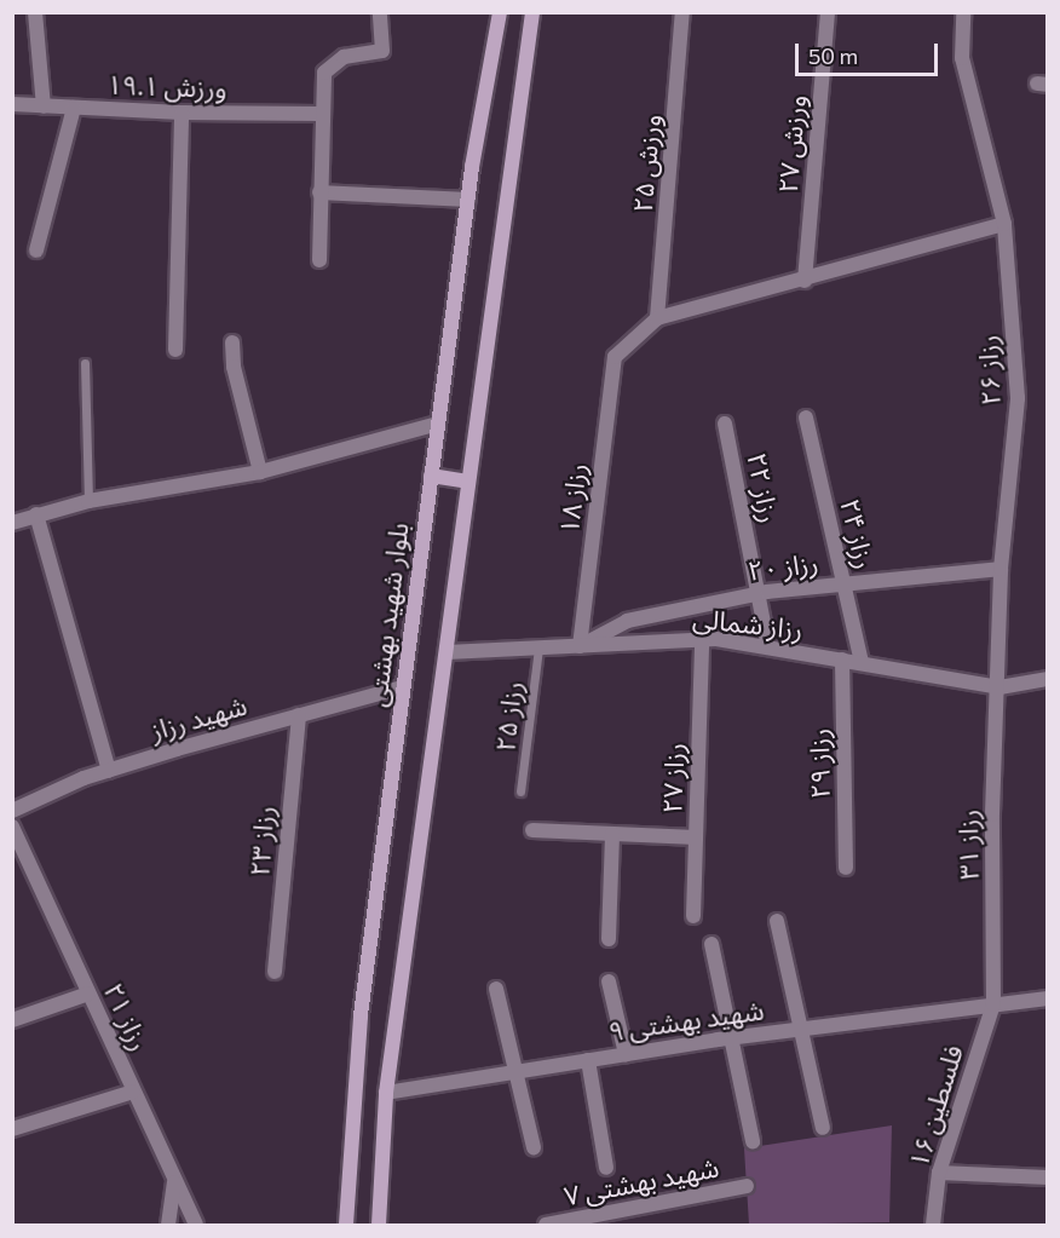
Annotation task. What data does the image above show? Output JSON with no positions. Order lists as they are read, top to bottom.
{
  "streets": {
    "main road": ["بلوار شهید بهشتی"],
    "street": [
      "ورزش ۱۹.۱",
      "ورزش ۲۷",
      "ورزش ۲۵",
      "رزاز ۲۶",
      "رزاز ۲۲",
      "رزاز ۱۸",
      "رزاز ۲۴",
      "رزاز ۲۰",
      "رزاز شمالی",
      "شهید رزاز",
      "رزاز ۲۹",
      "رزاز ۲۷",
      "رزاز ۲۳",
      "رزاز ۳۱",
      "رزاز ۲۱",
      "شهید بهشتی ۹",
      "فلسطین ۱۶",
      "شهید بهشتی ۷"
    ],
    "lane": ["رزاز ۲۵"]
  },
  "crossings": [
    ["ورزش ۲۵", "رزاز ۱۸"],
    ["رزاز ۲۶", "رزاز ۲۰"],
    ["رزاز ۲۶", "رزاز شمالی"],
    ["رزاز ۲۶", "رزاز ۳۱"],
    ["رزاز ۲۲", "رزاز ۲۰"],
    ["رزاز ۲۲", "رزاز شمالی"],
    ["رزاز ۱۸", "رزاز ۲۰"],
    ["رزاز ۱۸", "رزاز شمالی"],
    ["رزاز ۲۴", "رزاز ۲۰"],
    ["رزاز ۲۴", "رزاز شمالی"],
    ["رزاز ۲۰", "رزاز شمالی"],
    ["بلوار شهید بهشتی", "شهید رزاز"],
    ["رزاز شمالی", "رزاز ۲۵"],
    ["رزاز شمالی", "رزاز ۲۹"],
    ["رزاز شمالی", "رزاز ۲۷"],
    ["رزاز شمالی", "رزاز ۳۱"],
    ["شهید رزاز", "رزاز ۲۳"],
    ["رزاز ۳۱", "شهید بهشتی ۹"],
    ["رزاز ۳۱", "فلسطین ۱۶"],
    ["شهید بهشتی ۹", "فلسطین ۱۶"]
  ],
  "scale_bar": "50 m"
}
